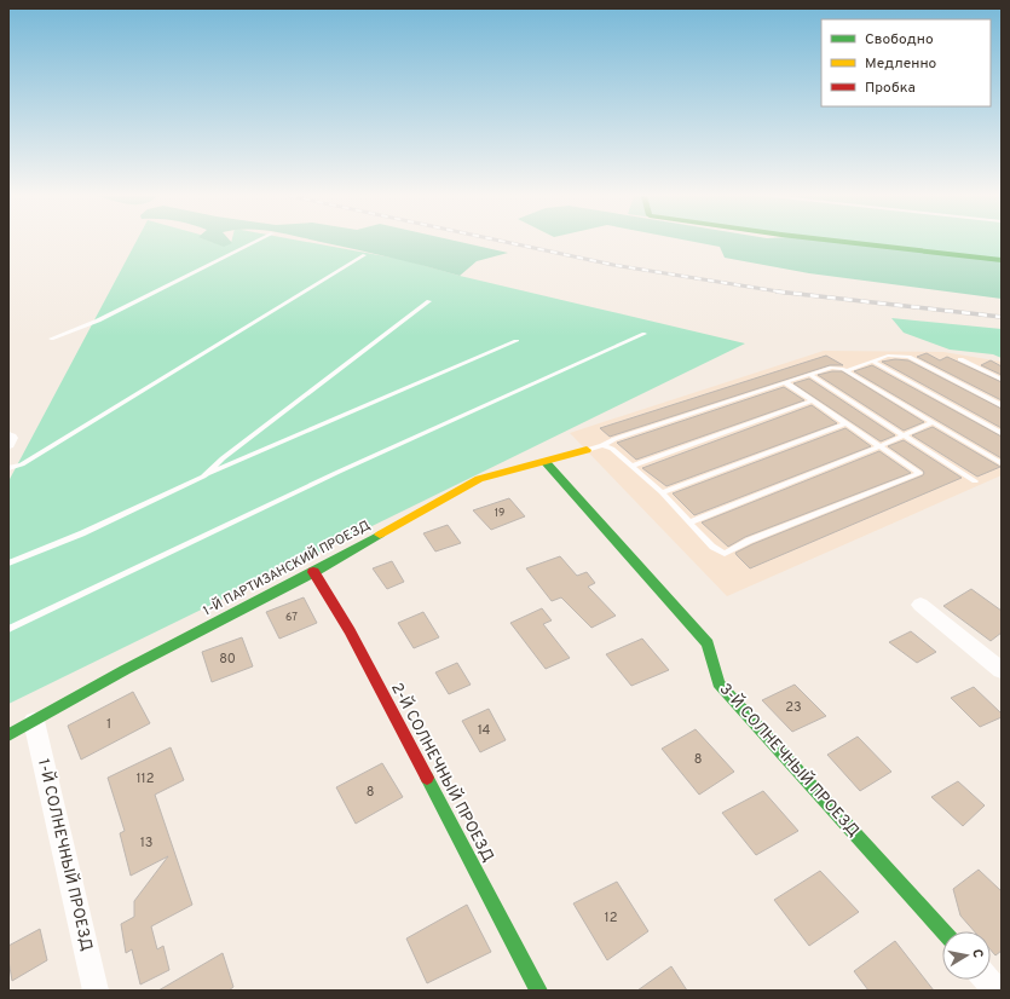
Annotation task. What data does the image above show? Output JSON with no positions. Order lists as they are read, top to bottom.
{
  "streets": {
    "street": [
      "1-Й ПАРТИЗАНСКИЙ ПРОЕЗД",
      "3-Й СОЛНЕЧНЫЙ ПРОЕЗД",
      "2-Й СОЛНЕЧНЫЙ ПРОЕЗД",
      "1-Й СОЛНЕЧНЫЙ ПРОЕЗД"
    ]
  },
  "crossings": [
    ["1-Й ПАРТИЗАНСКИЙ ПРОЕЗД", "3-Й СОЛНЕЧНЫЙ ПРОЕЗД"],
    ["1-Й ПАРТИЗАНСКИЙ ПРОЕЗД", "2-Й СОЛНЕЧНЫЙ ПРОЕЗД"],
    ["1-Й ПАРТИЗАНСКИЙ ПРОЕЗД", "1-Й СОЛНЕЧНЫЙ ПРОЕЗД"]
  ],
  "house_numbers": [
    "19",
    "67",
    "80",
    "23",
    "1",
    "14",
    "8",
    "112",
    "8",
    "13",
    "12"
  ],
  "legend": ["Свободно", "Медленно", "Пробка"],
  "north": "right"
}
